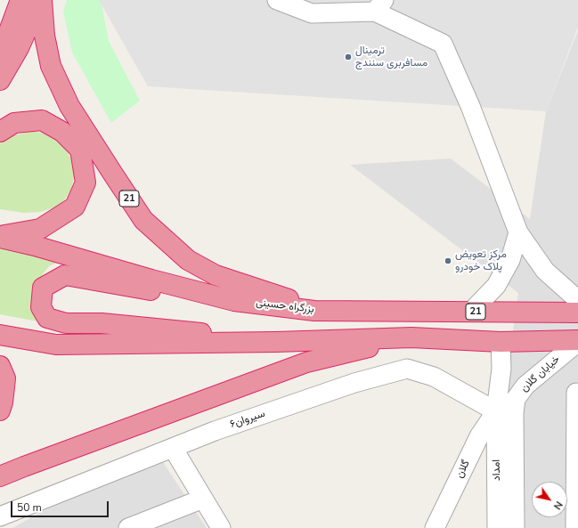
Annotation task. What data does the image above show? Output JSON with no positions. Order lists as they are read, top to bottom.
{
  "streets": {
    "highway": ["21", "بزرگراه حسینی"],
    "street": [
      "خیابان گلان",
      "سیروان۶",
      "گلان",
      "امداد"
    ]
  },
  "crossings": [
    ["21", "بزرگراه حسینی"],
    ["خیابان گلان", "سیروان۶"],
    ["خیابان گلان", "گلان"],
    ["خیابان گلان", "امداد"],
    ["سیروان۶", "گلان"],
    ["سیروان۶", "امداد"],
    ["گلان", "امداد"]
  ],
  "places": ["ترمینال مسافربری سنندج", "مرکز تعویض پلاک خودرو"],
  "scale_bar": "50 m",
  "north": "bottom right"
}
